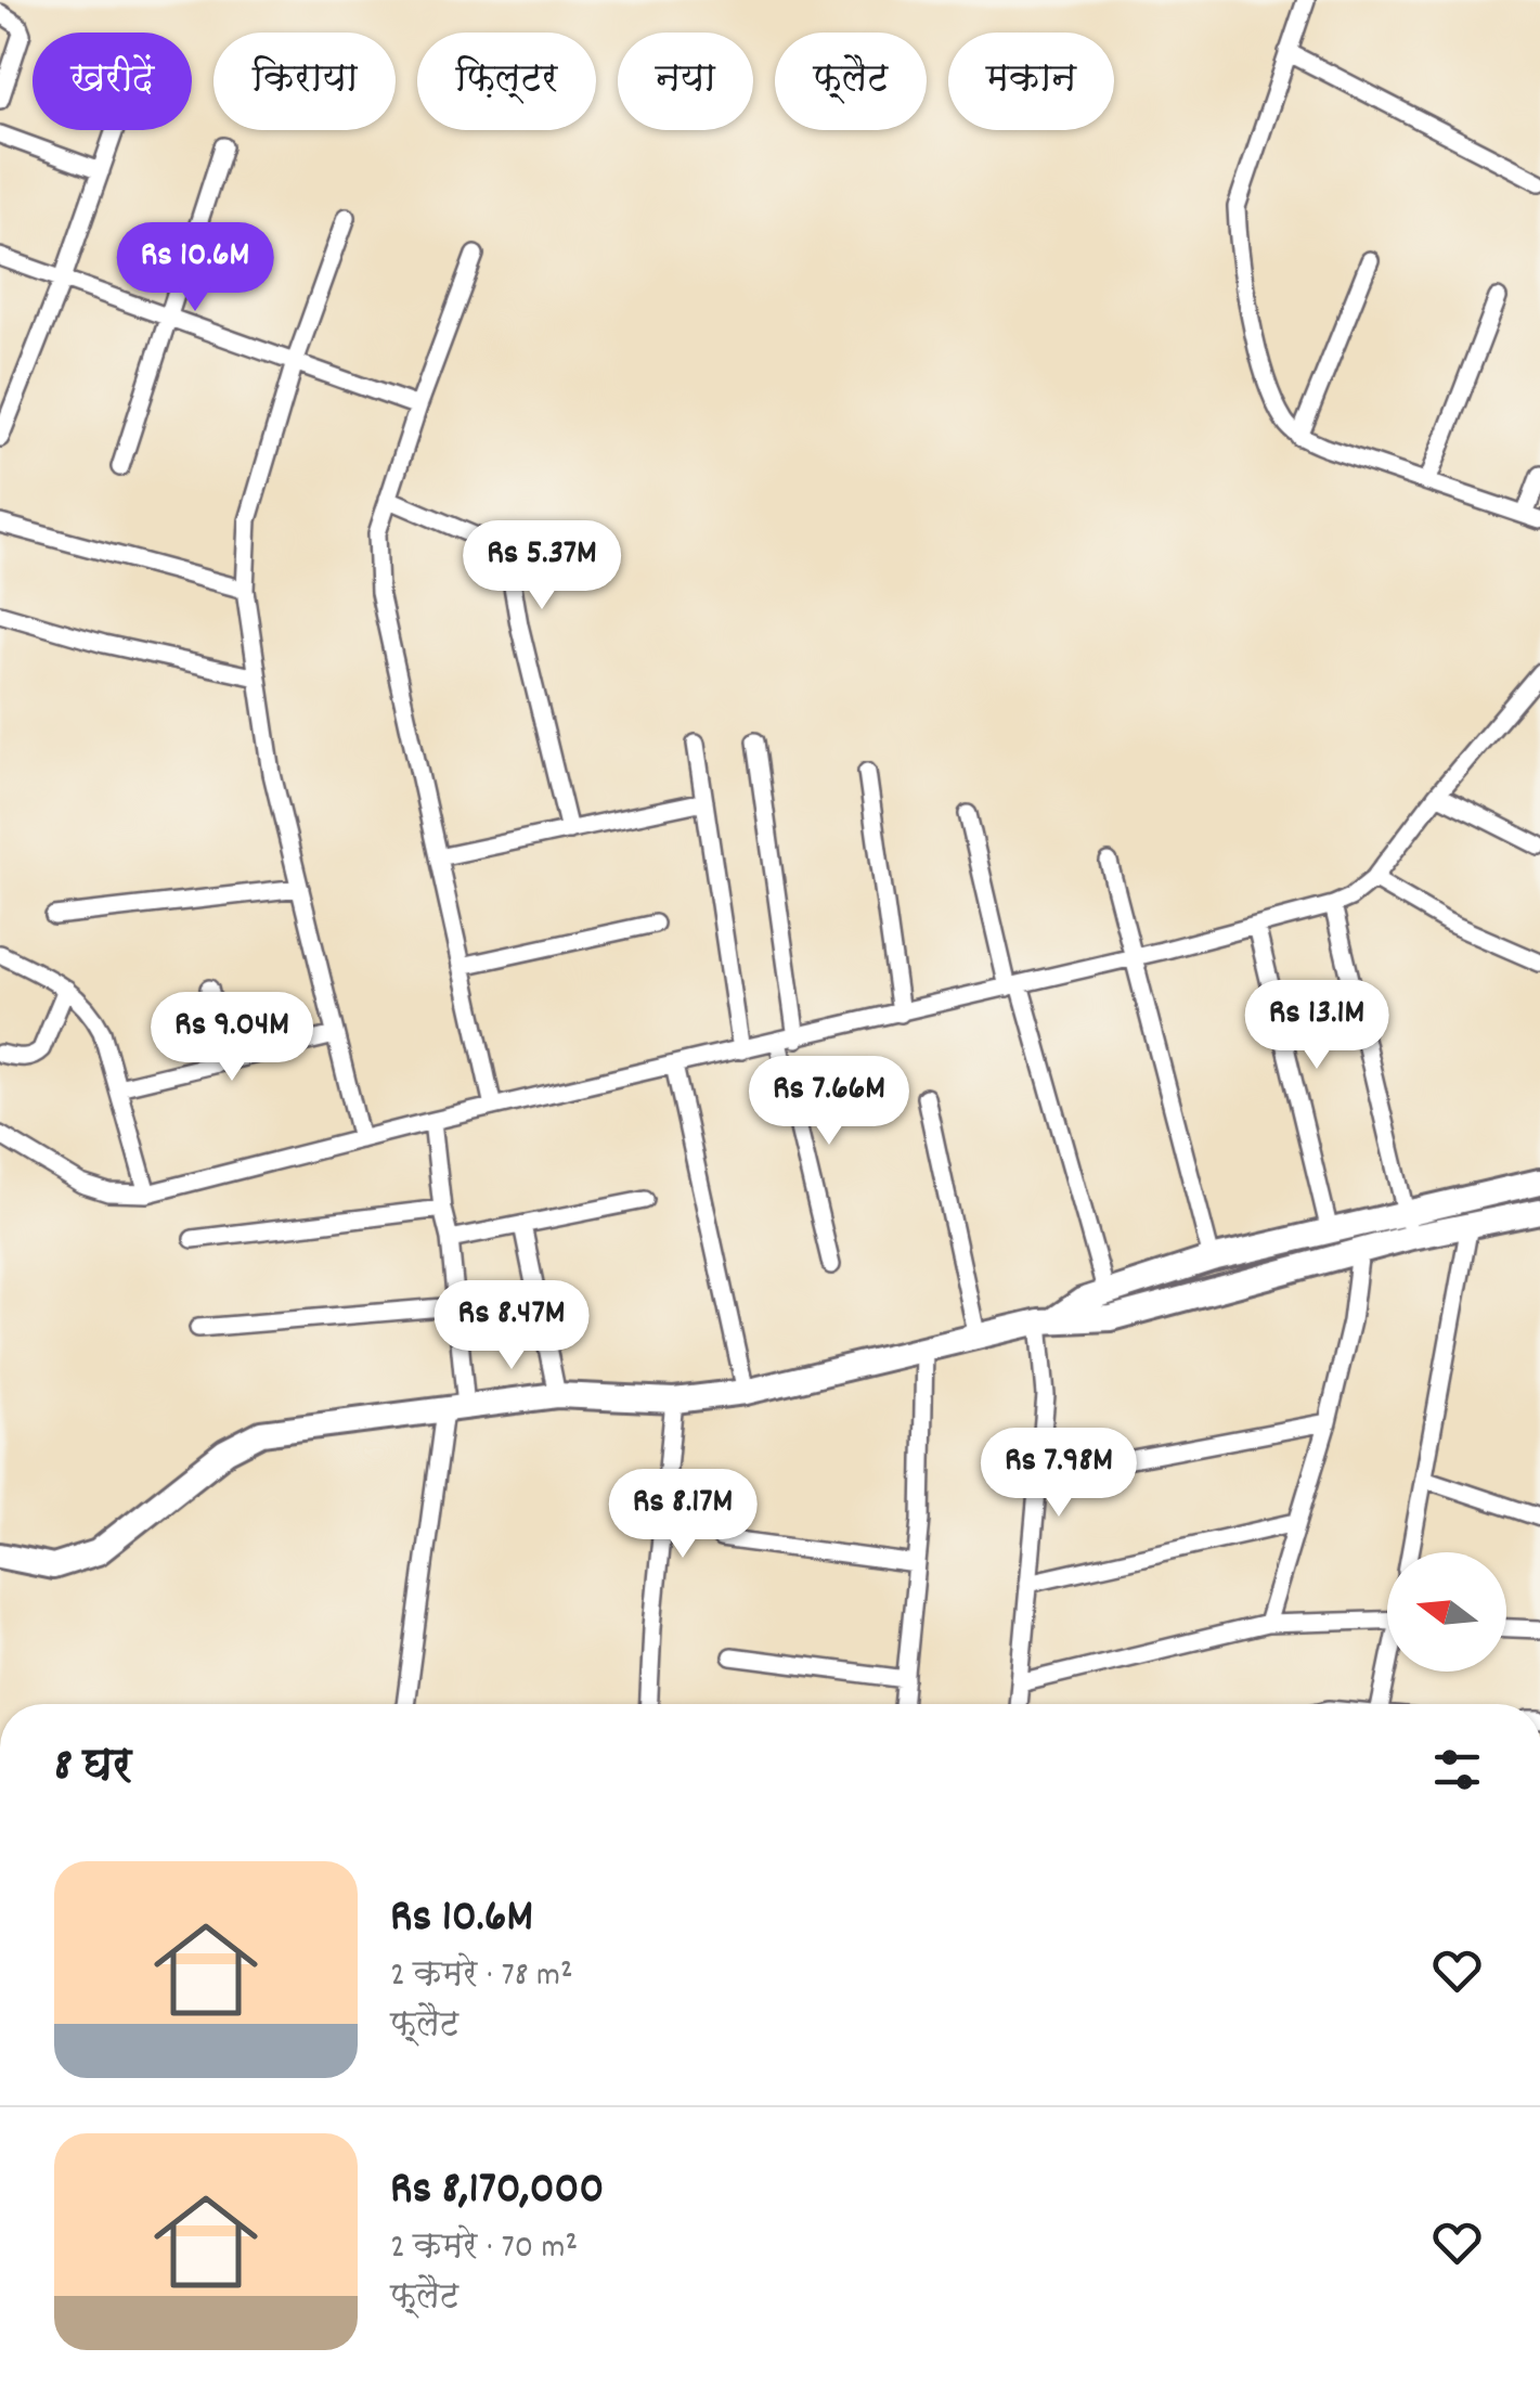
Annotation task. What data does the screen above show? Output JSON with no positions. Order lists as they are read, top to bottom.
{
  "north": "left",
  "page": {
    "chip": [
      "खरीदें",
      "किराया",
      "फ़िल्टर",
      "नया",
      "फ़्लैट",
      "मकान"
    ],
    "price": [
      "Rs 10.6M",
      "Rs 5.37M",
      "Rs 13.1M",
      "Rs 9.04M",
      "Rs 7.66M",
      "Rs 8.47M",
      "Rs 7.98M",
      "Rs 8.17M"
    ],
    "heading": "8 घर",
    "list": [
      {
        "name": "Rs 10.6M",
        "note": "2 कमरे · 78 m² · फ़्लैट"
      },
      {
        "name": "Rs 8,170,000",
        "note": "2 कमरे · 70 m² · फ़्लैट"
      }
    ]
  }
}
